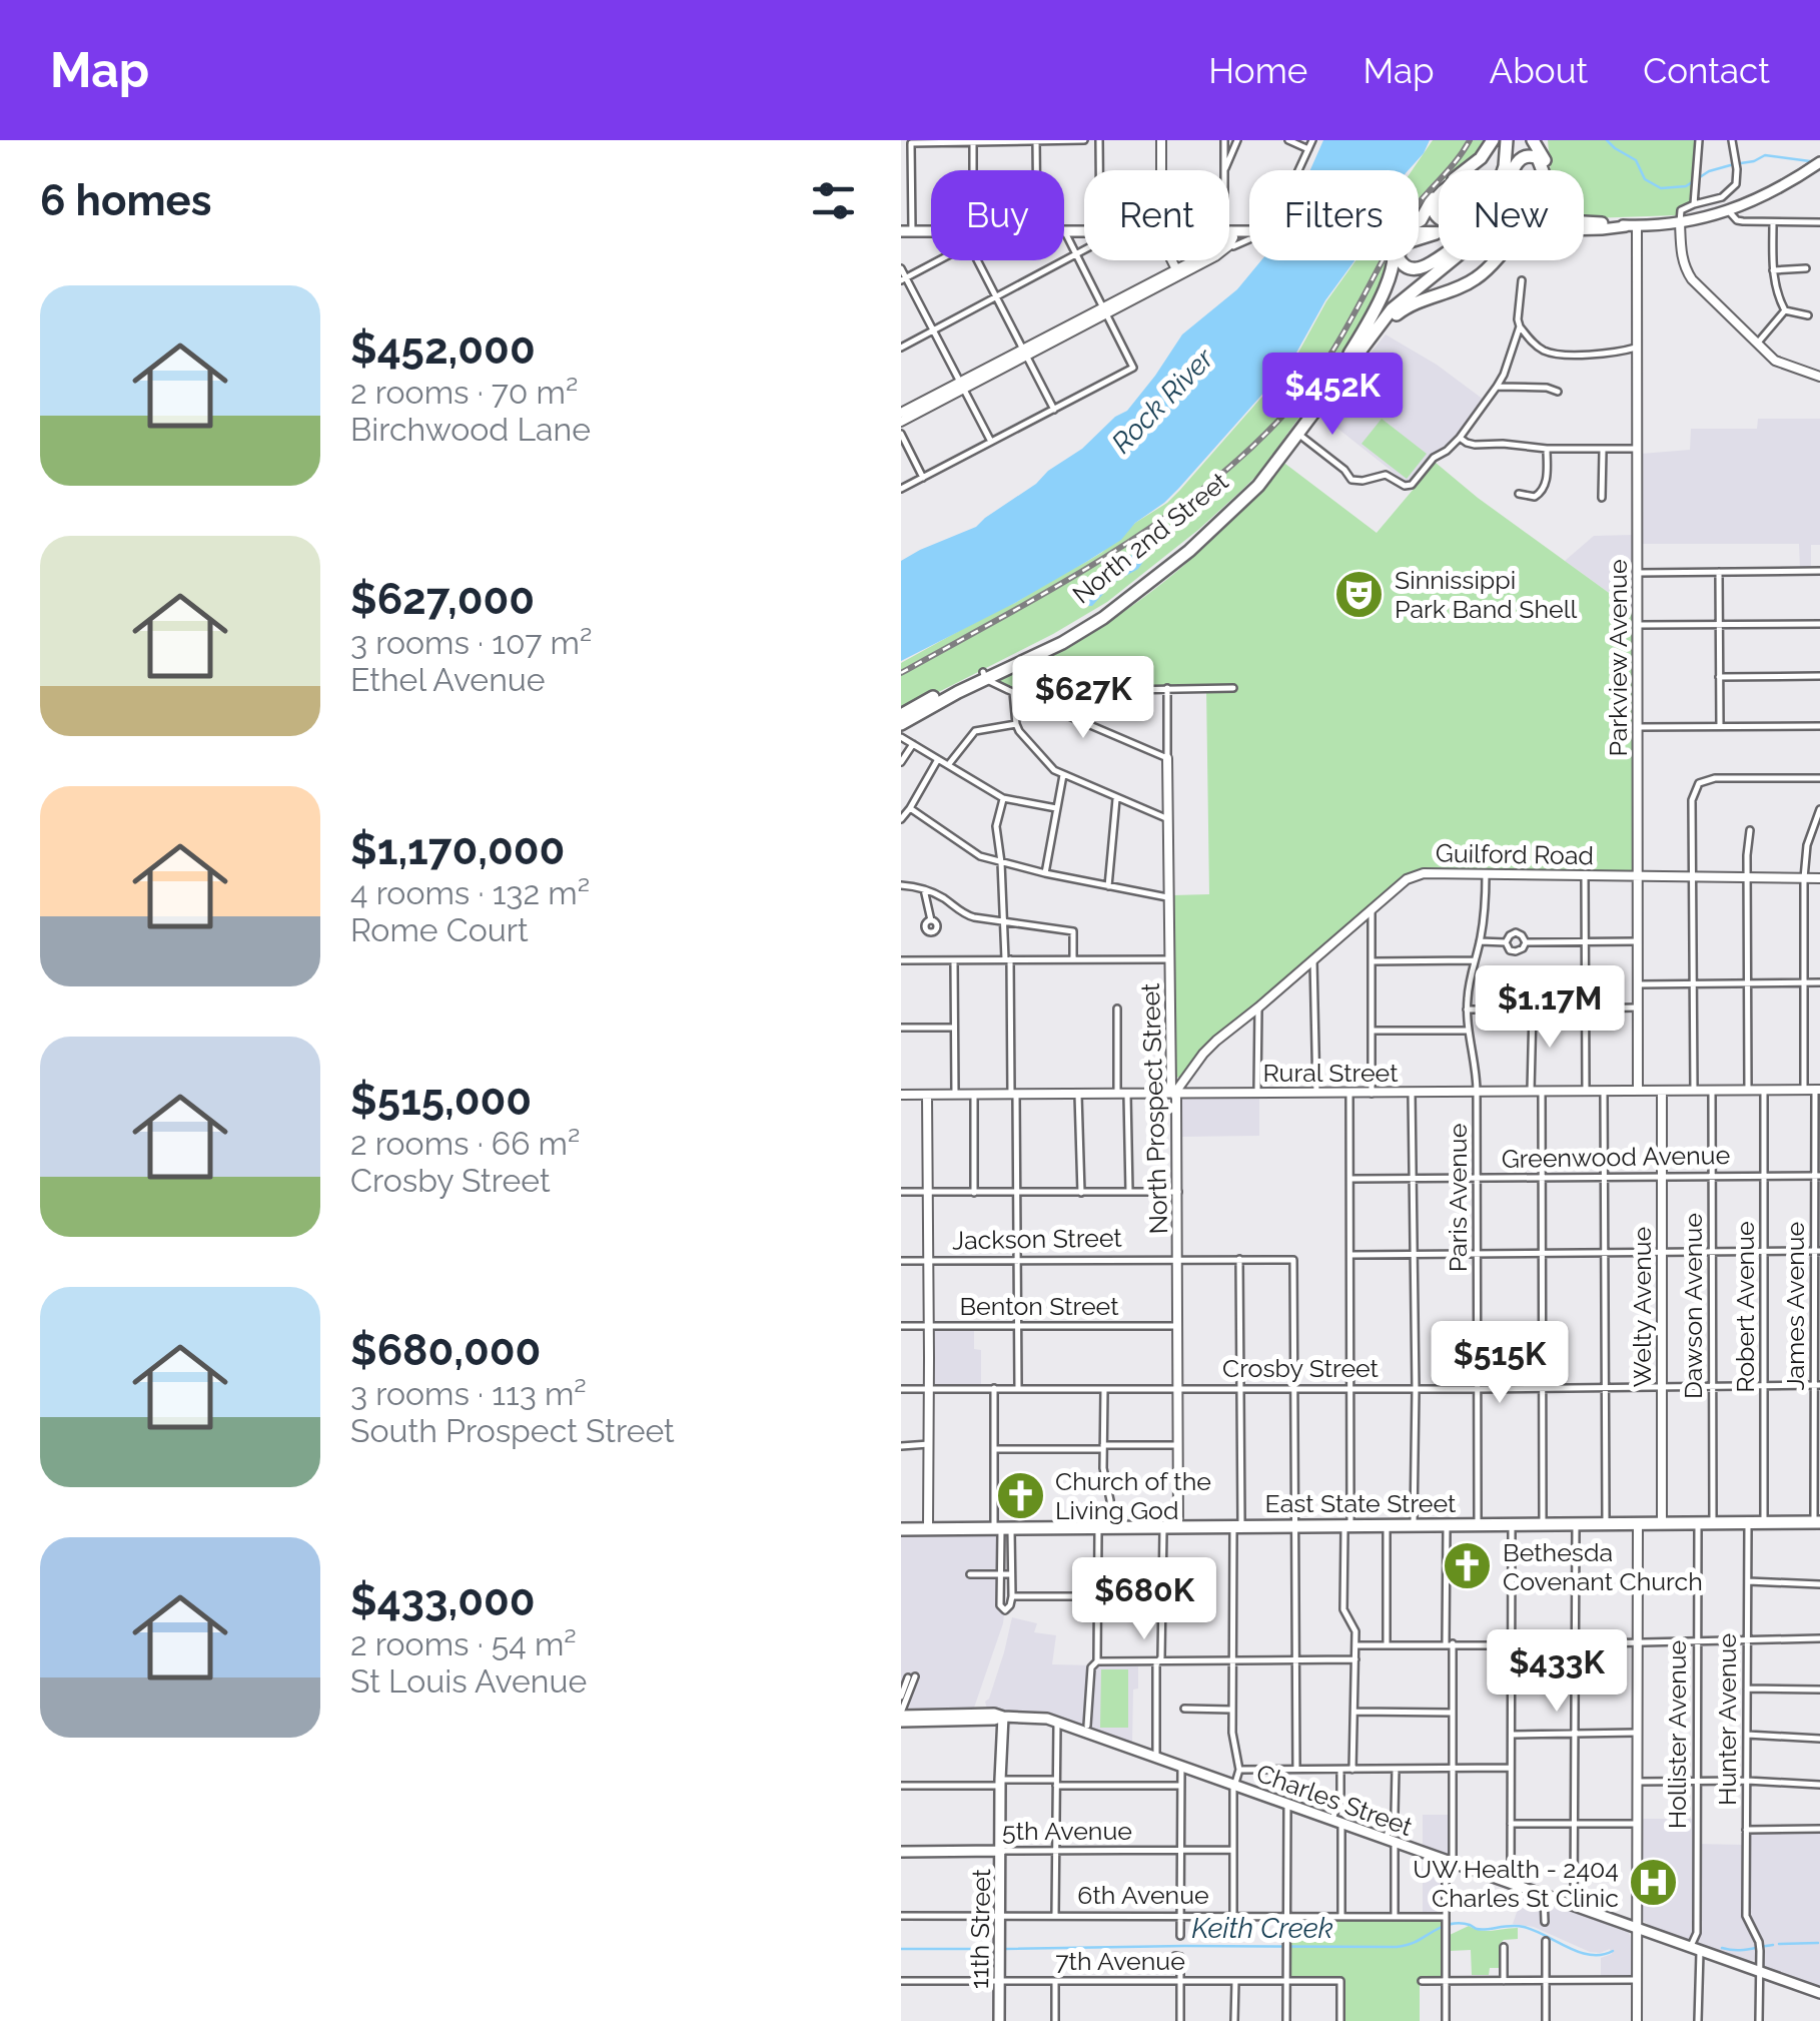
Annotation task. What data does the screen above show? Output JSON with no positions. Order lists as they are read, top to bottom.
{
  "streets": {
    "main road": [
      "North 2nd Street",
      "East State Street",
      "Charles Street",
      "5th Avenue",
      "11th Street"
    ],
    "street": [
      "Parkview Avenue",
      "Guilford Road",
      "Rural Street",
      "North Prospect Street",
      "Greenwood Avenue",
      "Paris Avenue",
      "Jackson Street",
      "Benton Street",
      "Dawson Avenue",
      "James Avenue",
      "Welty Avenue",
      "Robert Avenue",
      "Crosby Street",
      "Hunter Avenue",
      "Hollister Avenue",
      "6th Avenue",
      "7th Avenue"
    ]
  },
  "crossings": [
    ["Parkview Avenue", "Guilford Road"],
    ["Parkview Avenue", "Rural Street"],
    ["Guilford Road", "Rural Street"],
    ["Guilford Road", "North Prospect Street"],
    ["Guilford Road", "Paris Avenue"],
    ["Rural Street", "North Prospect Street"],
    ["Rural Street", "Paris Avenue"],
    ["Rural Street", "Dawson Avenue"],
    ["Rural Street", "James Avenue"],
    ["Rural Street", "Welty Avenue"],
    ["Rural Street", "Robert Avenue"],
    ["North Prospect Street", "Jackson Street"],
    ["North Prospect Street", "Benton Street"],
    ["North Prospect Street", "Crosby Street"],
    ["North Prospect Street", "East State Street"],
    ["Greenwood Avenue", "Paris Avenue"],
    ["Greenwood Avenue", "Dawson Avenue"],
    ["Greenwood Avenue", "James Avenue"],
    ["Greenwood Avenue", "Welty Avenue"],
    ["Greenwood Avenue", "Robert Avenue"],
    ["Paris Avenue", "Crosby Street"],
    ["Paris Avenue", "East State Street"],
    ["Jackson Street", "Crosby Street"],
    ["Dawson Avenue", "Crosby Street"],
    ["Dawson Avenue", "East State Street"],
    ["James Avenue", "Crosby Street"],
    ["James Avenue", "East State Street"],
    ["Welty Avenue", "Crosby Street"],
    ["Welty Avenue", "East State Street"],
    ["Robert Avenue", "Crosby Street"],
    ["Robert Avenue", "East State Street"],
    ["East State Street", "Hunter Avenue"],
    ["East State Street", "Hollister Avenue"],
    ["Hunter Avenue", "Charles Street"],
    ["Hollister Avenue", "Charles Street"],
    ["Charles Street", "11th Street"],
    ["5th Avenue", "11th Street"],
    ["6th Avenue", "11th Street"],
    ["11th Street", "7th Avenue"]
  ],
  "water": ["Rock River", "Keith Creek"],
  "places": {
    "theatre": ["Sinnissippi Park Band Shell"],
    "church": ["Church of the Living God", "Bethesda Covenant Church"],
    "hospital": ["UW Health - 2404 Charles St Clinic"]
  },
  "page": {
    "header": "Map",
    "nav": [
      "Home",
      "Map",
      "About",
      "Contact"
    ],
    "heading": "6 homes",
    "chip": [
      "Buy",
      "Rent",
      "Filters",
      "New"
    ],
    "list": [
      {
        "name": "$452,000",
        "note": "2 rooms · 70 m² · Birchwood Lane"
      },
      {
        "name": "$627,000",
        "note": "3 rooms · 107 m² · Ethel Avenue"
      },
      {
        "name": "$1,170,000",
        "note": "4 rooms · 132 m² · Rome Court"
      },
      {
        "name": "$515,000",
        "note": "2 rooms · 66 m² · Crosby Street"
      },
      {
        "name": "$680,000",
        "note": "3 rooms · 113 m² · South Prospect Street"
      },
      {
        "name": "$433,000",
        "note": "2 rooms · 54 m² · St Louis Avenue"
      }
    ],
    "price": [
      "$452K",
      "$627K",
      "$1.17M",
      "$515K",
      "$680K",
      "$433K"
    ]
  }
}
